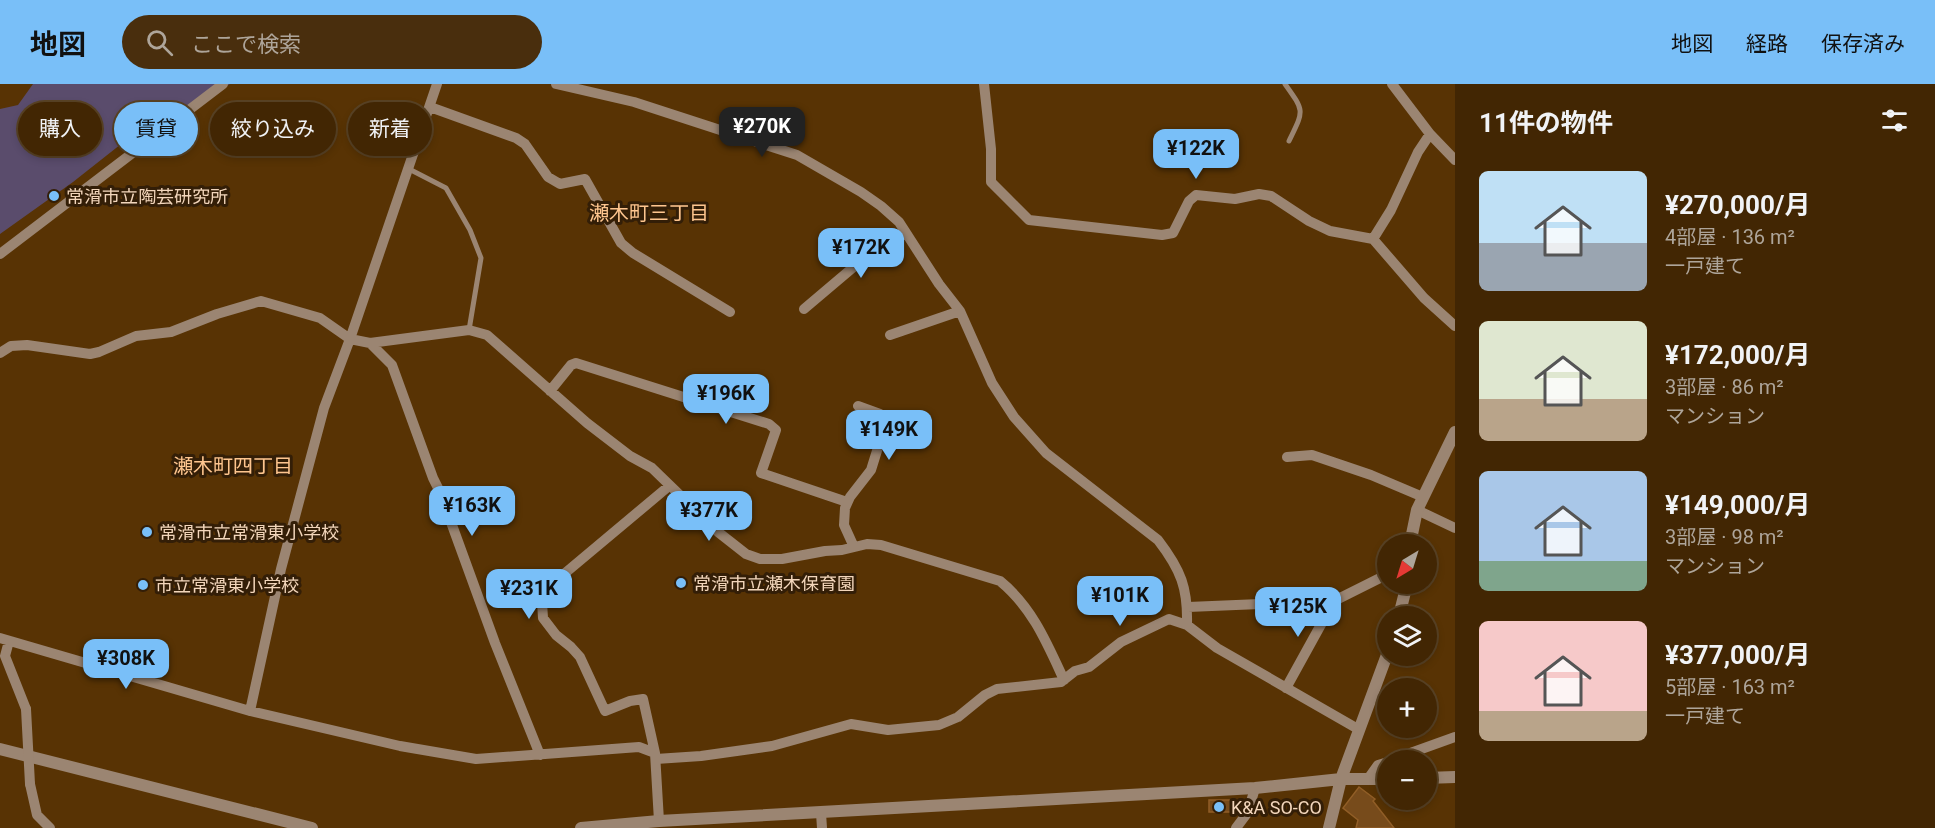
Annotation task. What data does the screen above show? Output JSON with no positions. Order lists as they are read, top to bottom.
{
  "districts": ["瀬木町三丁目", "瀬木町四丁目"],
  "places": [
    "常滑市立陶芸研究所",
    "常滑市立常滑東小学校",
    "常滑市立瀬木保育園",
    "市立常滑東小学校",
    "K&A SO-CO"
  ],
  "north": "bottom left",
  "page": {
    "header": "地図",
    "search": "ここで検索",
    "nav": ["地図", "経路", "保存済み"],
    "heading": "11件の物件",
    "chip": [
      "購入",
      "賃貸",
      "絞り込み",
      "新着"
    ],
    "price": [
      "¥270K",
      "¥122K",
      "¥172K",
      "¥196K",
      "¥149K",
      "¥163K",
      "¥377K",
      "¥231K",
      "¥101K",
      "¥125K",
      "¥308K"
    ],
    "list": [
      {
        "name": "¥270,000/月",
        "note": "4部屋 · 136 m² · 一戸建て"
      },
      {
        "name": "¥172,000/月",
        "note": "3部屋 · 86 m² · マンション"
      },
      {
        "name": "¥149,000/月",
        "note": "3部屋 · 98 m² · マンション"
      },
      {
        "name": "¥377,000/月",
        "note": "5部屋 · 163 m² · 一戸建て"
      }
    ],
    "map_buttons": ["+", "−"]
  }
}
